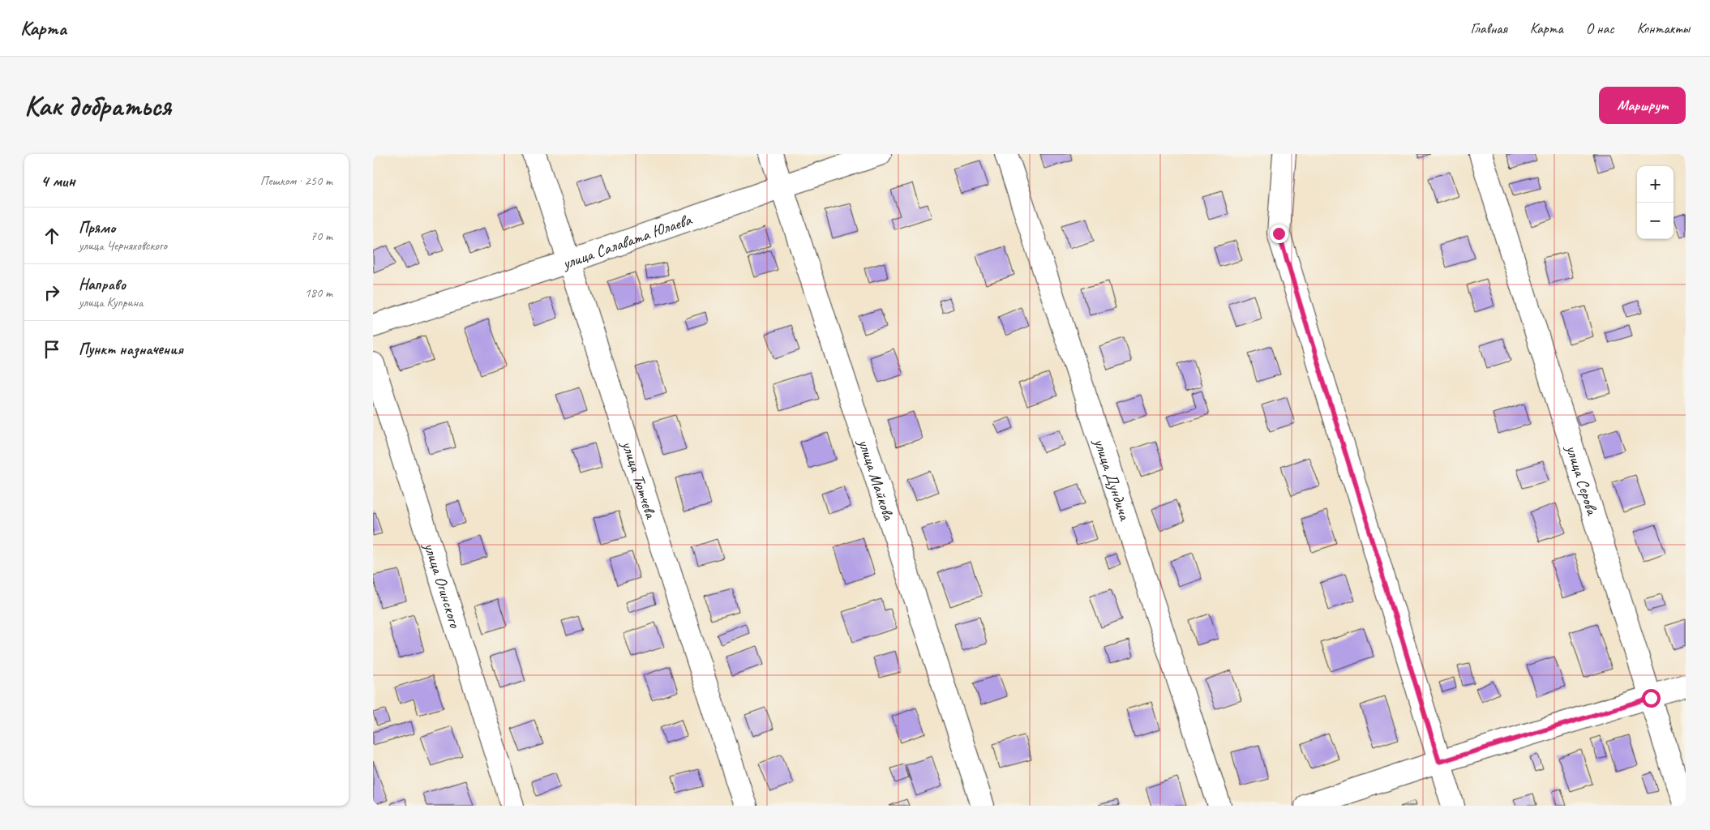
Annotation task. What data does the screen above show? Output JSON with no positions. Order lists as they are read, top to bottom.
{
  "streets": {
    "street": [
      "улица Салавата Юлаева",
      "улица Тютчева",
      "улица Майкова",
      "улица Дундича",
      "улица Серова",
      "улица Огинского"
    ]
  },
  "crossings": [
    ["улица Салавата Юлаева", "улица Тютчева"],
    ["улица Салавата Юлаева", "улица Майкова"]
  ],
  "page": {
    "header": "Карта",
    "nav": [
      "Главная",
      "Карта",
      "О нас",
      "Контакты"
    ],
    "buttons": "Маршрут",
    "title": "Как добраться",
    "heading": ["4 мин", "Пешком · 250 m"],
    "map_buttons": ["+", "−"],
    "list": [
      ["Прямо", "улица Черняховского", "70 m"],
      ["Направо", "улица Куприна", "180 m"],
      "Пункт назначения"
    ]
  }
}
